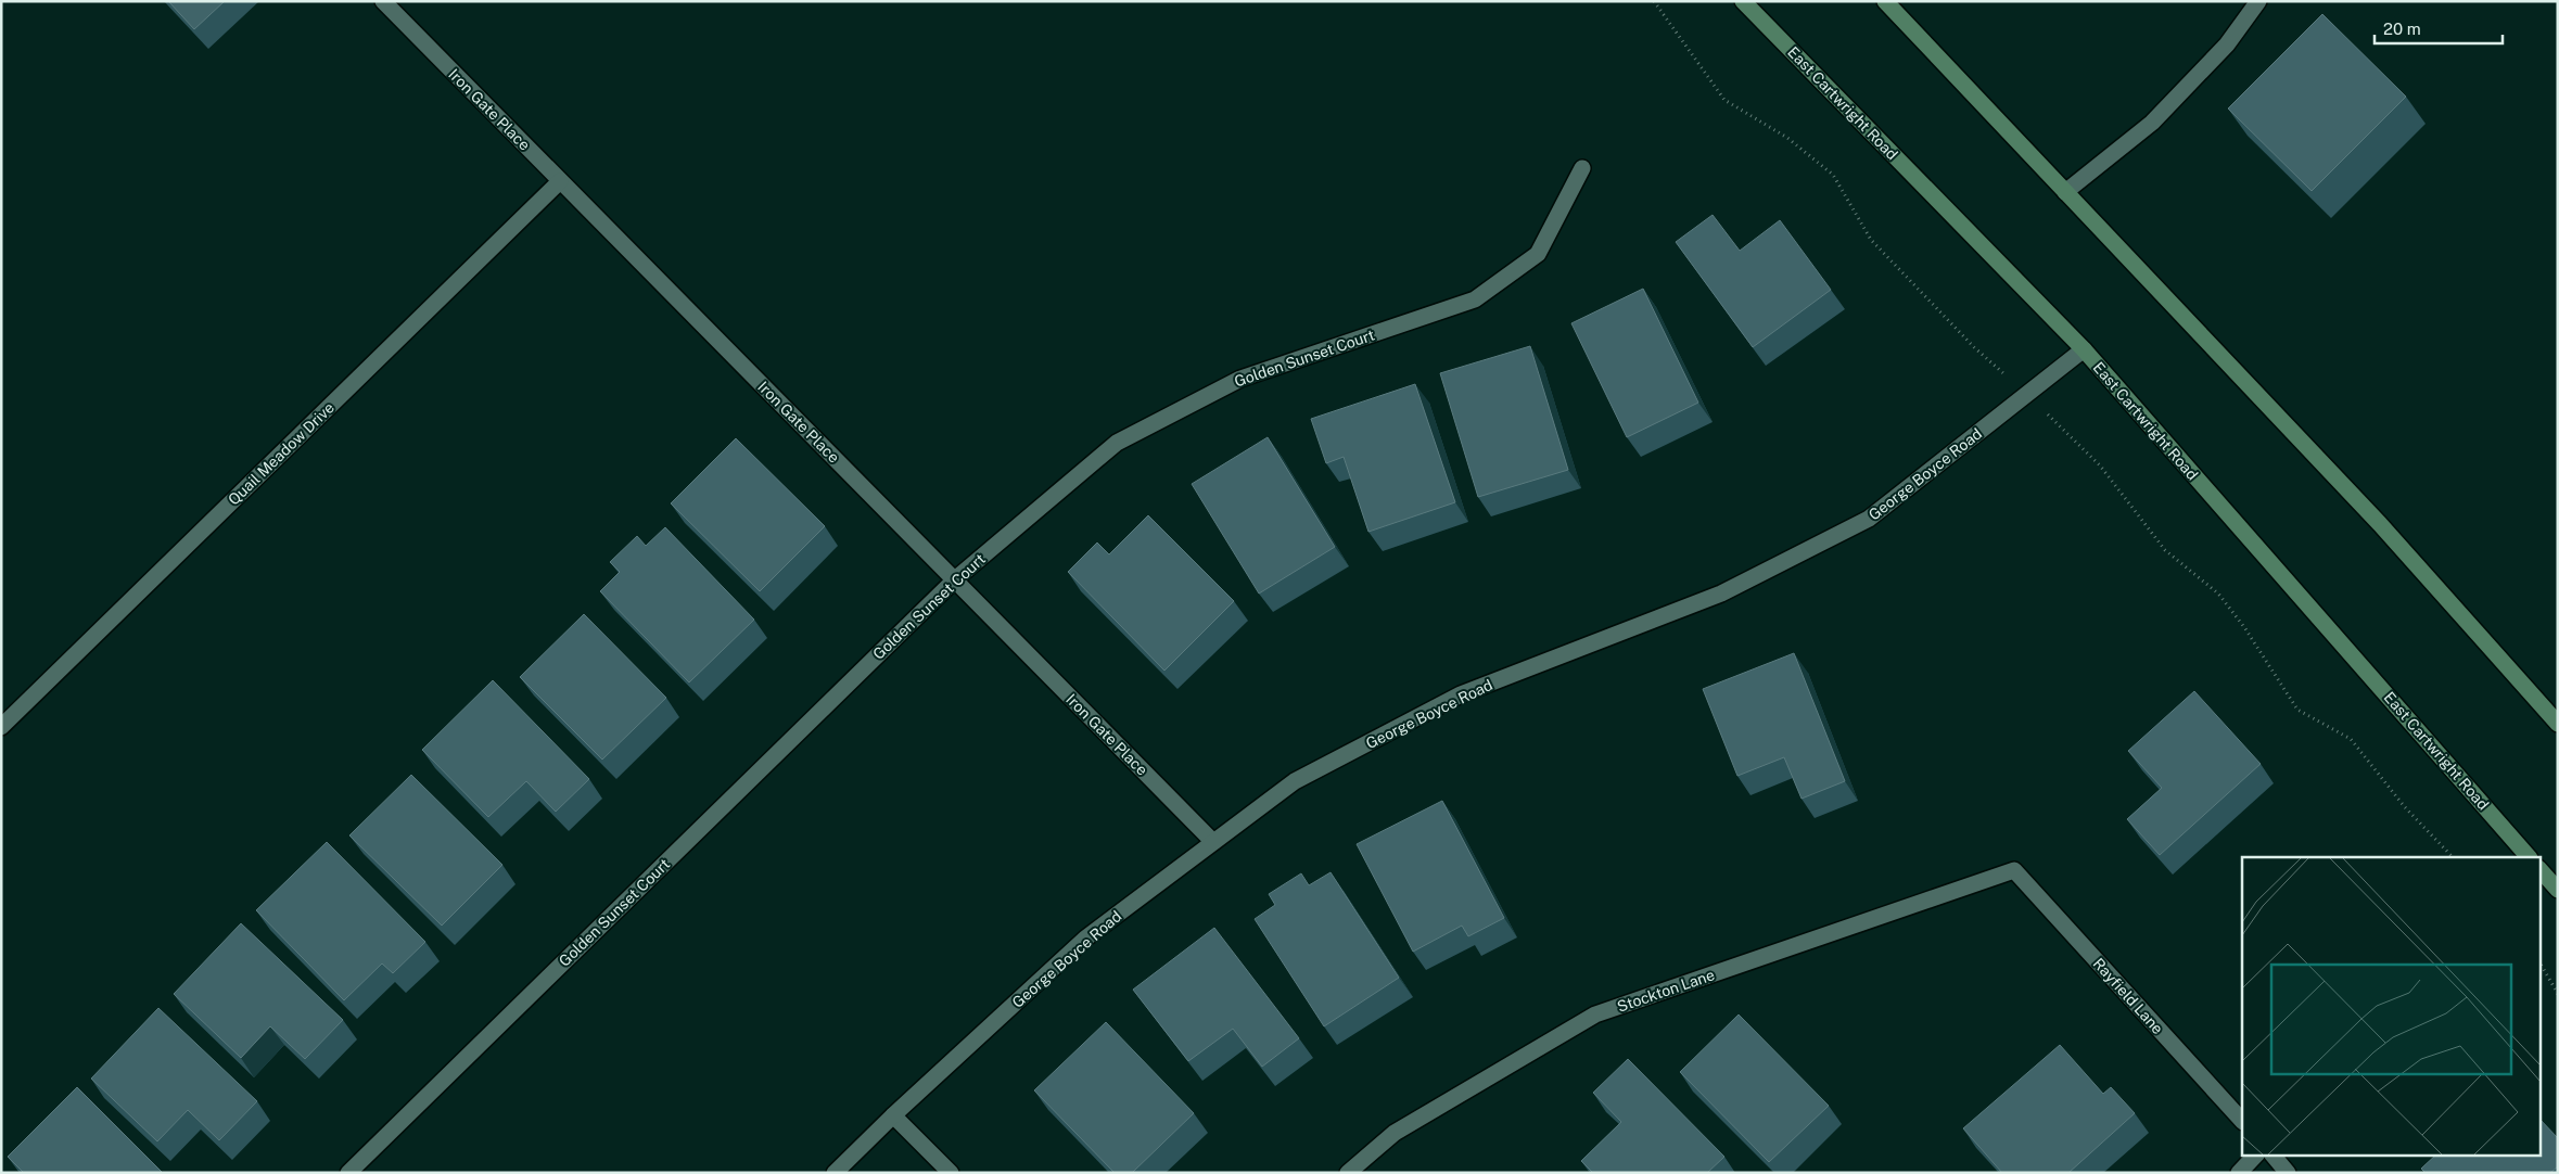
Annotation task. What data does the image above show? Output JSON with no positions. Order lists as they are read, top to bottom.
{
  "streets": {
    "main road": ["East Cartwright Road"],
    "street": [
      "Iron Gate Place",
      "Golden Sunset Court",
      "Quail Meadow Drive",
      "George Boyce Road",
      "Stockton Lane",
      "Rayfield Lane"
    ]
  },
  "crossings": [
    ["East Cartwright Road", "George Boyce Road"],
    ["Iron Gate Place", "Golden Sunset Court"],
    ["Iron Gate Place", "Quail Meadow Drive"],
    ["Iron Gate Place", "George Boyce Road"],
    ["Stockton Lane", "Rayfield Lane"]
  ],
  "scale_bar": "20 m"
}
